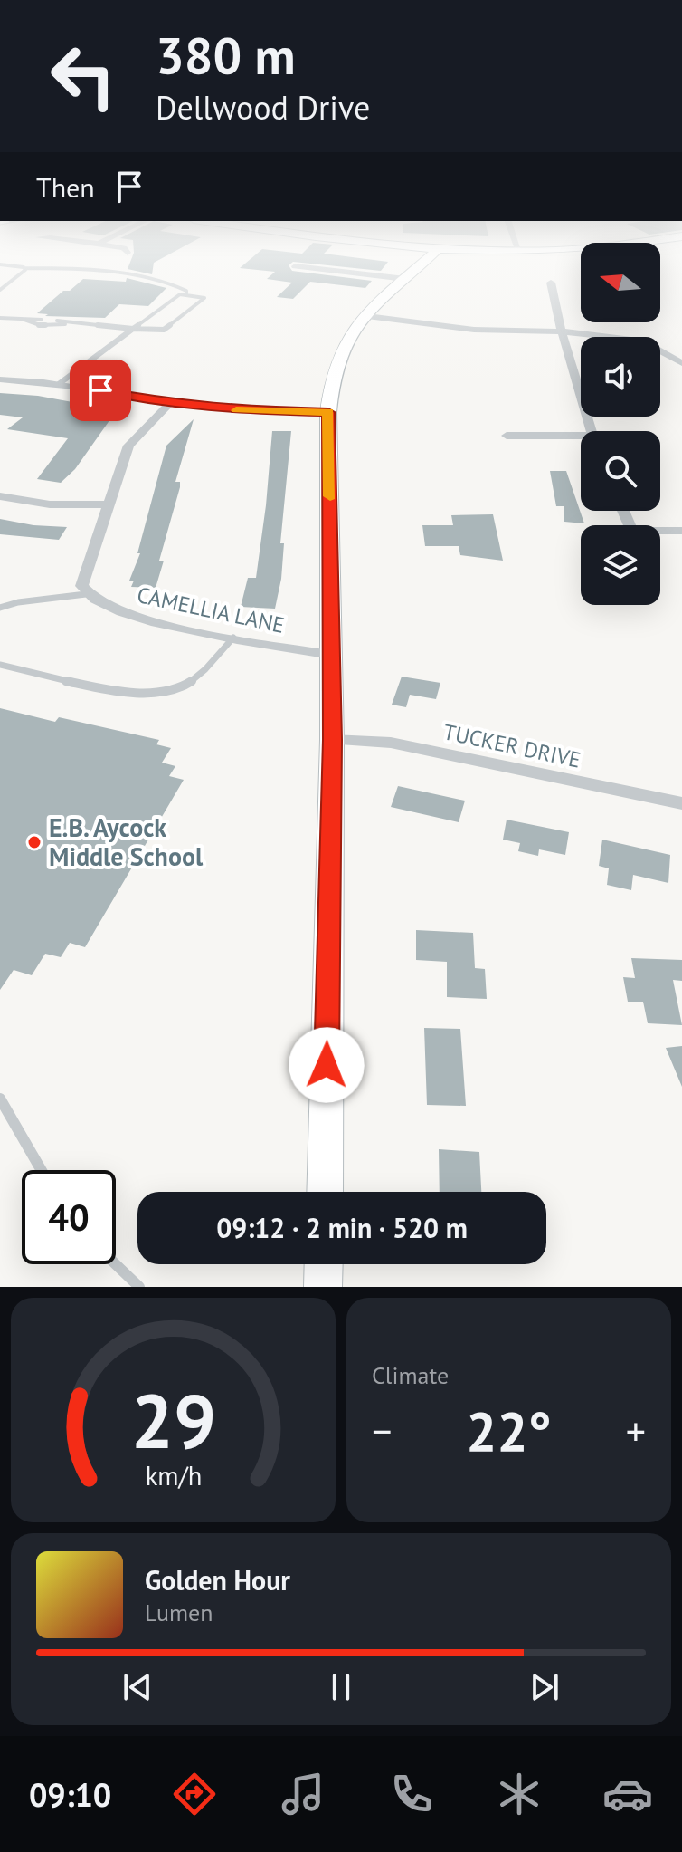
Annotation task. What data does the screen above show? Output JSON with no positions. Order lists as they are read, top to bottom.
{
  "streets": {
    "street": ["CAMELLIA LANE", "TUCKER DRIVE"]
  },
  "places": ["E.B. Aycock Middle School"],
  "north": "left",
  "page": {
    "turn": ["380 m", "Dellwood Drive"],
    "then": "Then",
    "limit": "40",
    "trip": "09:12 · 2 min · 520 m",
    "tile": "Climate",
    "heat": ["−", "22°", "+"],
    "song": ["Golden Hour", "Lumen"],
    "tabs": "09:10",
    "gauge": ["29", "km/h"]
  }
}
